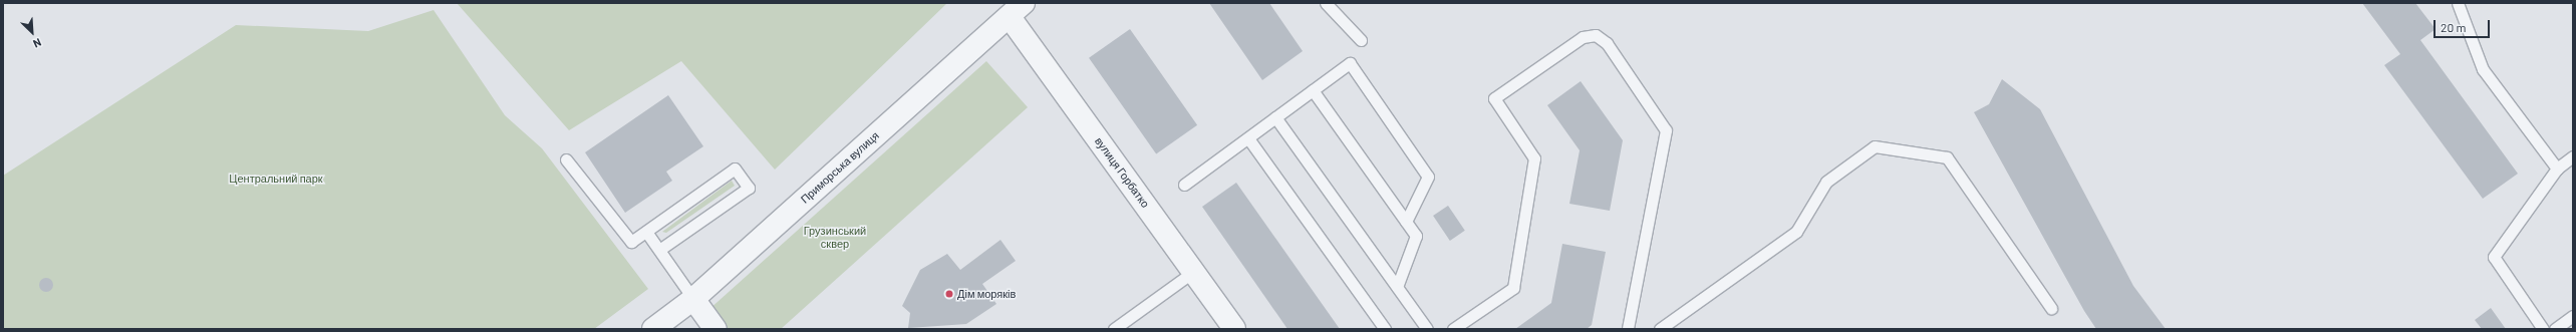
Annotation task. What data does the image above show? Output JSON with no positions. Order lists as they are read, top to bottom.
{
  "streets": {
    "street": ["Приморська вулиця", "вулиця Горбатко"]
  },
  "crossings": [
    ["Приморська вулиця", "вулиця Горбатко"]
  ],
  "parks": ["Центральний парк", "Грузинський сквер"],
  "places": ["Дім моряків"],
  "scale_bar": "20 m",
  "north": "bottom right"
}
